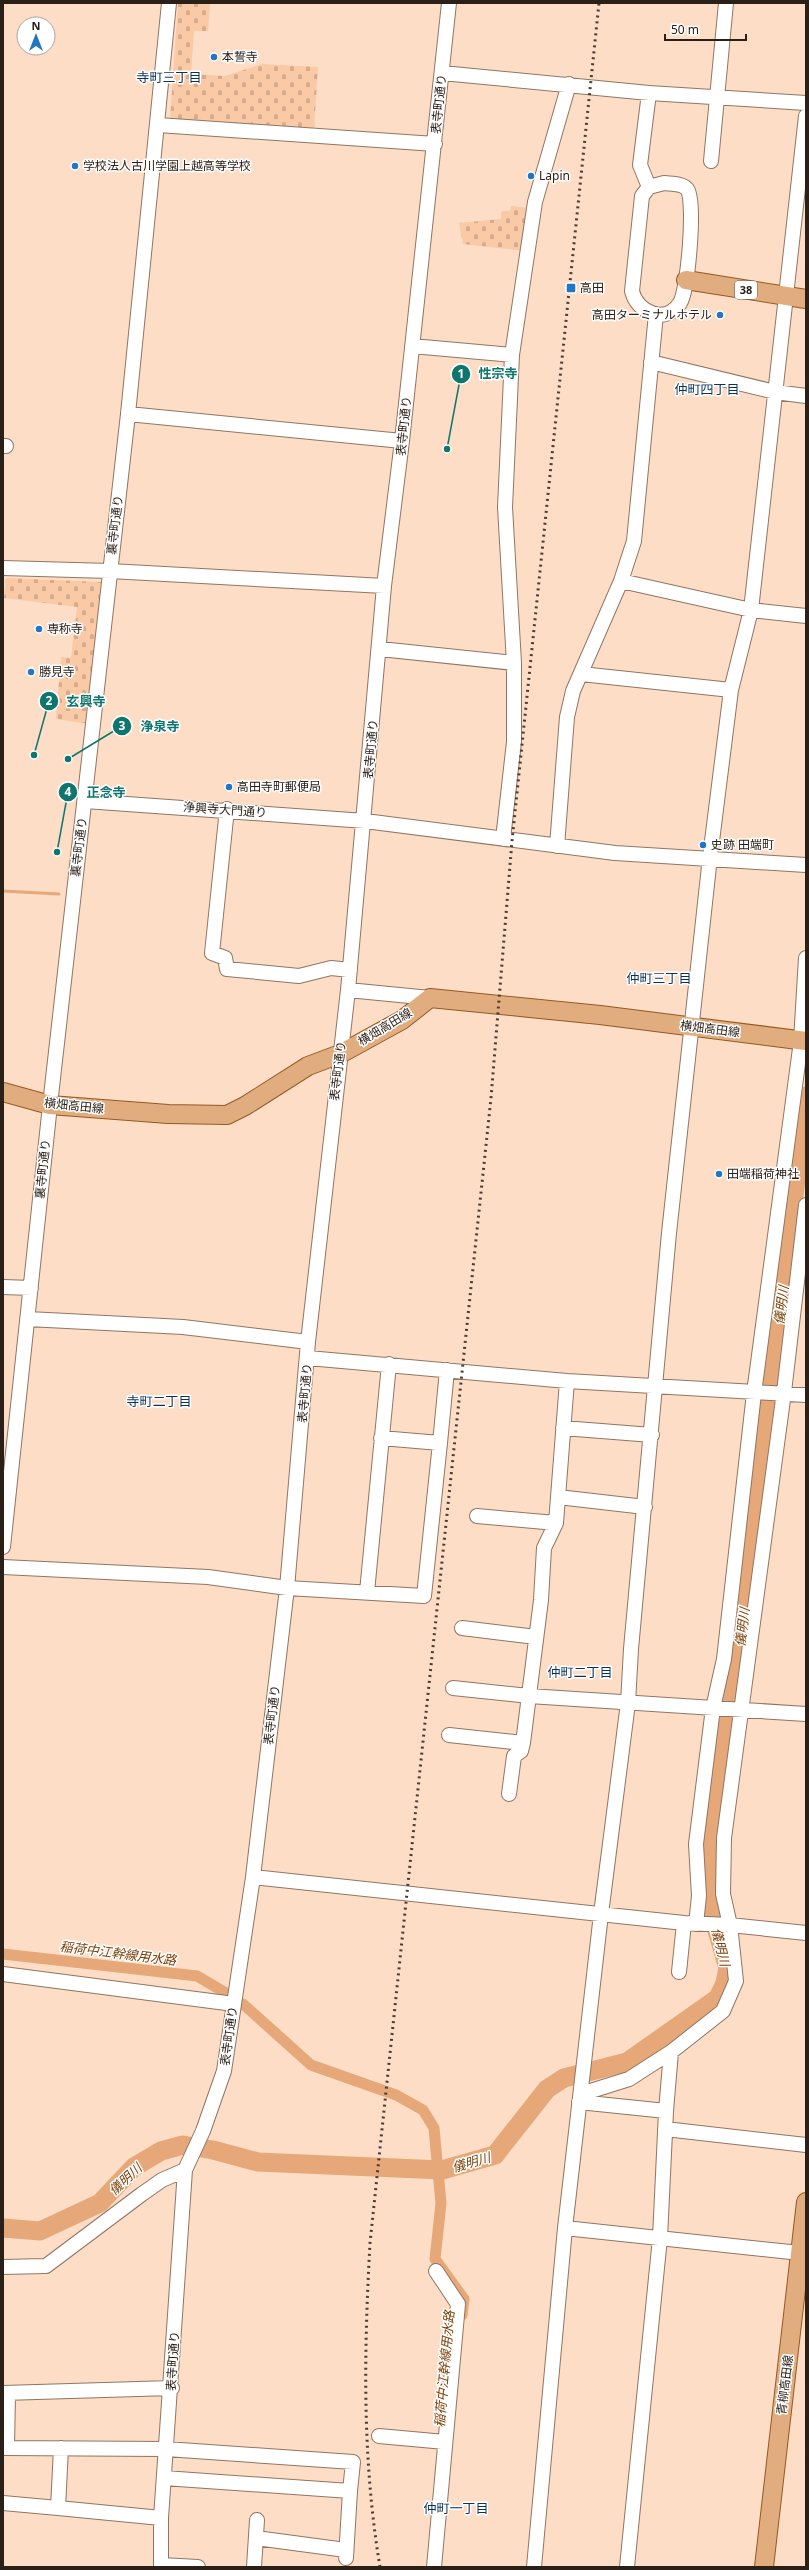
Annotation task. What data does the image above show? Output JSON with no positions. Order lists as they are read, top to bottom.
{
  "streets": {
    "main road": ["38", "横畑高田線", "青柳高田線"],
    "street": ["表寺町通り", "裏寺町通り", "浄興寺大門通り"]
  },
  "crossings": [
    ["表寺町通り", "浄興寺大門通り"],
    ["表寺町通り", "横畑高田線"],
    ["裏寺町通り", "浄興寺大門通り"],
    ["裏寺町通り", "横畑高田線"]
  ],
  "districts": [
    "寺町三丁目",
    "仲町四丁目",
    "仲町三丁目",
    "寺町二丁目",
    "仲町二丁目",
    "仲町一丁目"
  ],
  "water": ["儀明川", "稲荷中江幹線用水路"],
  "places": {
    "other": [
      "本誓寺",
      "学校法人古川学園上越高等学校",
      "Lapin",
      "高田ターミナルホテル",
      "性宗寺",
      "専称寺",
      "勝見寺",
      "玄興寺",
      "浄泉寺",
      "高田寺町郵便局",
      "史跡 田端町",
      "正念寺",
      "田端稲荷神社"
    ],
    "transit": ["高田"]
  },
  "scale_bar": "50 m",
  "north": "top"
}
